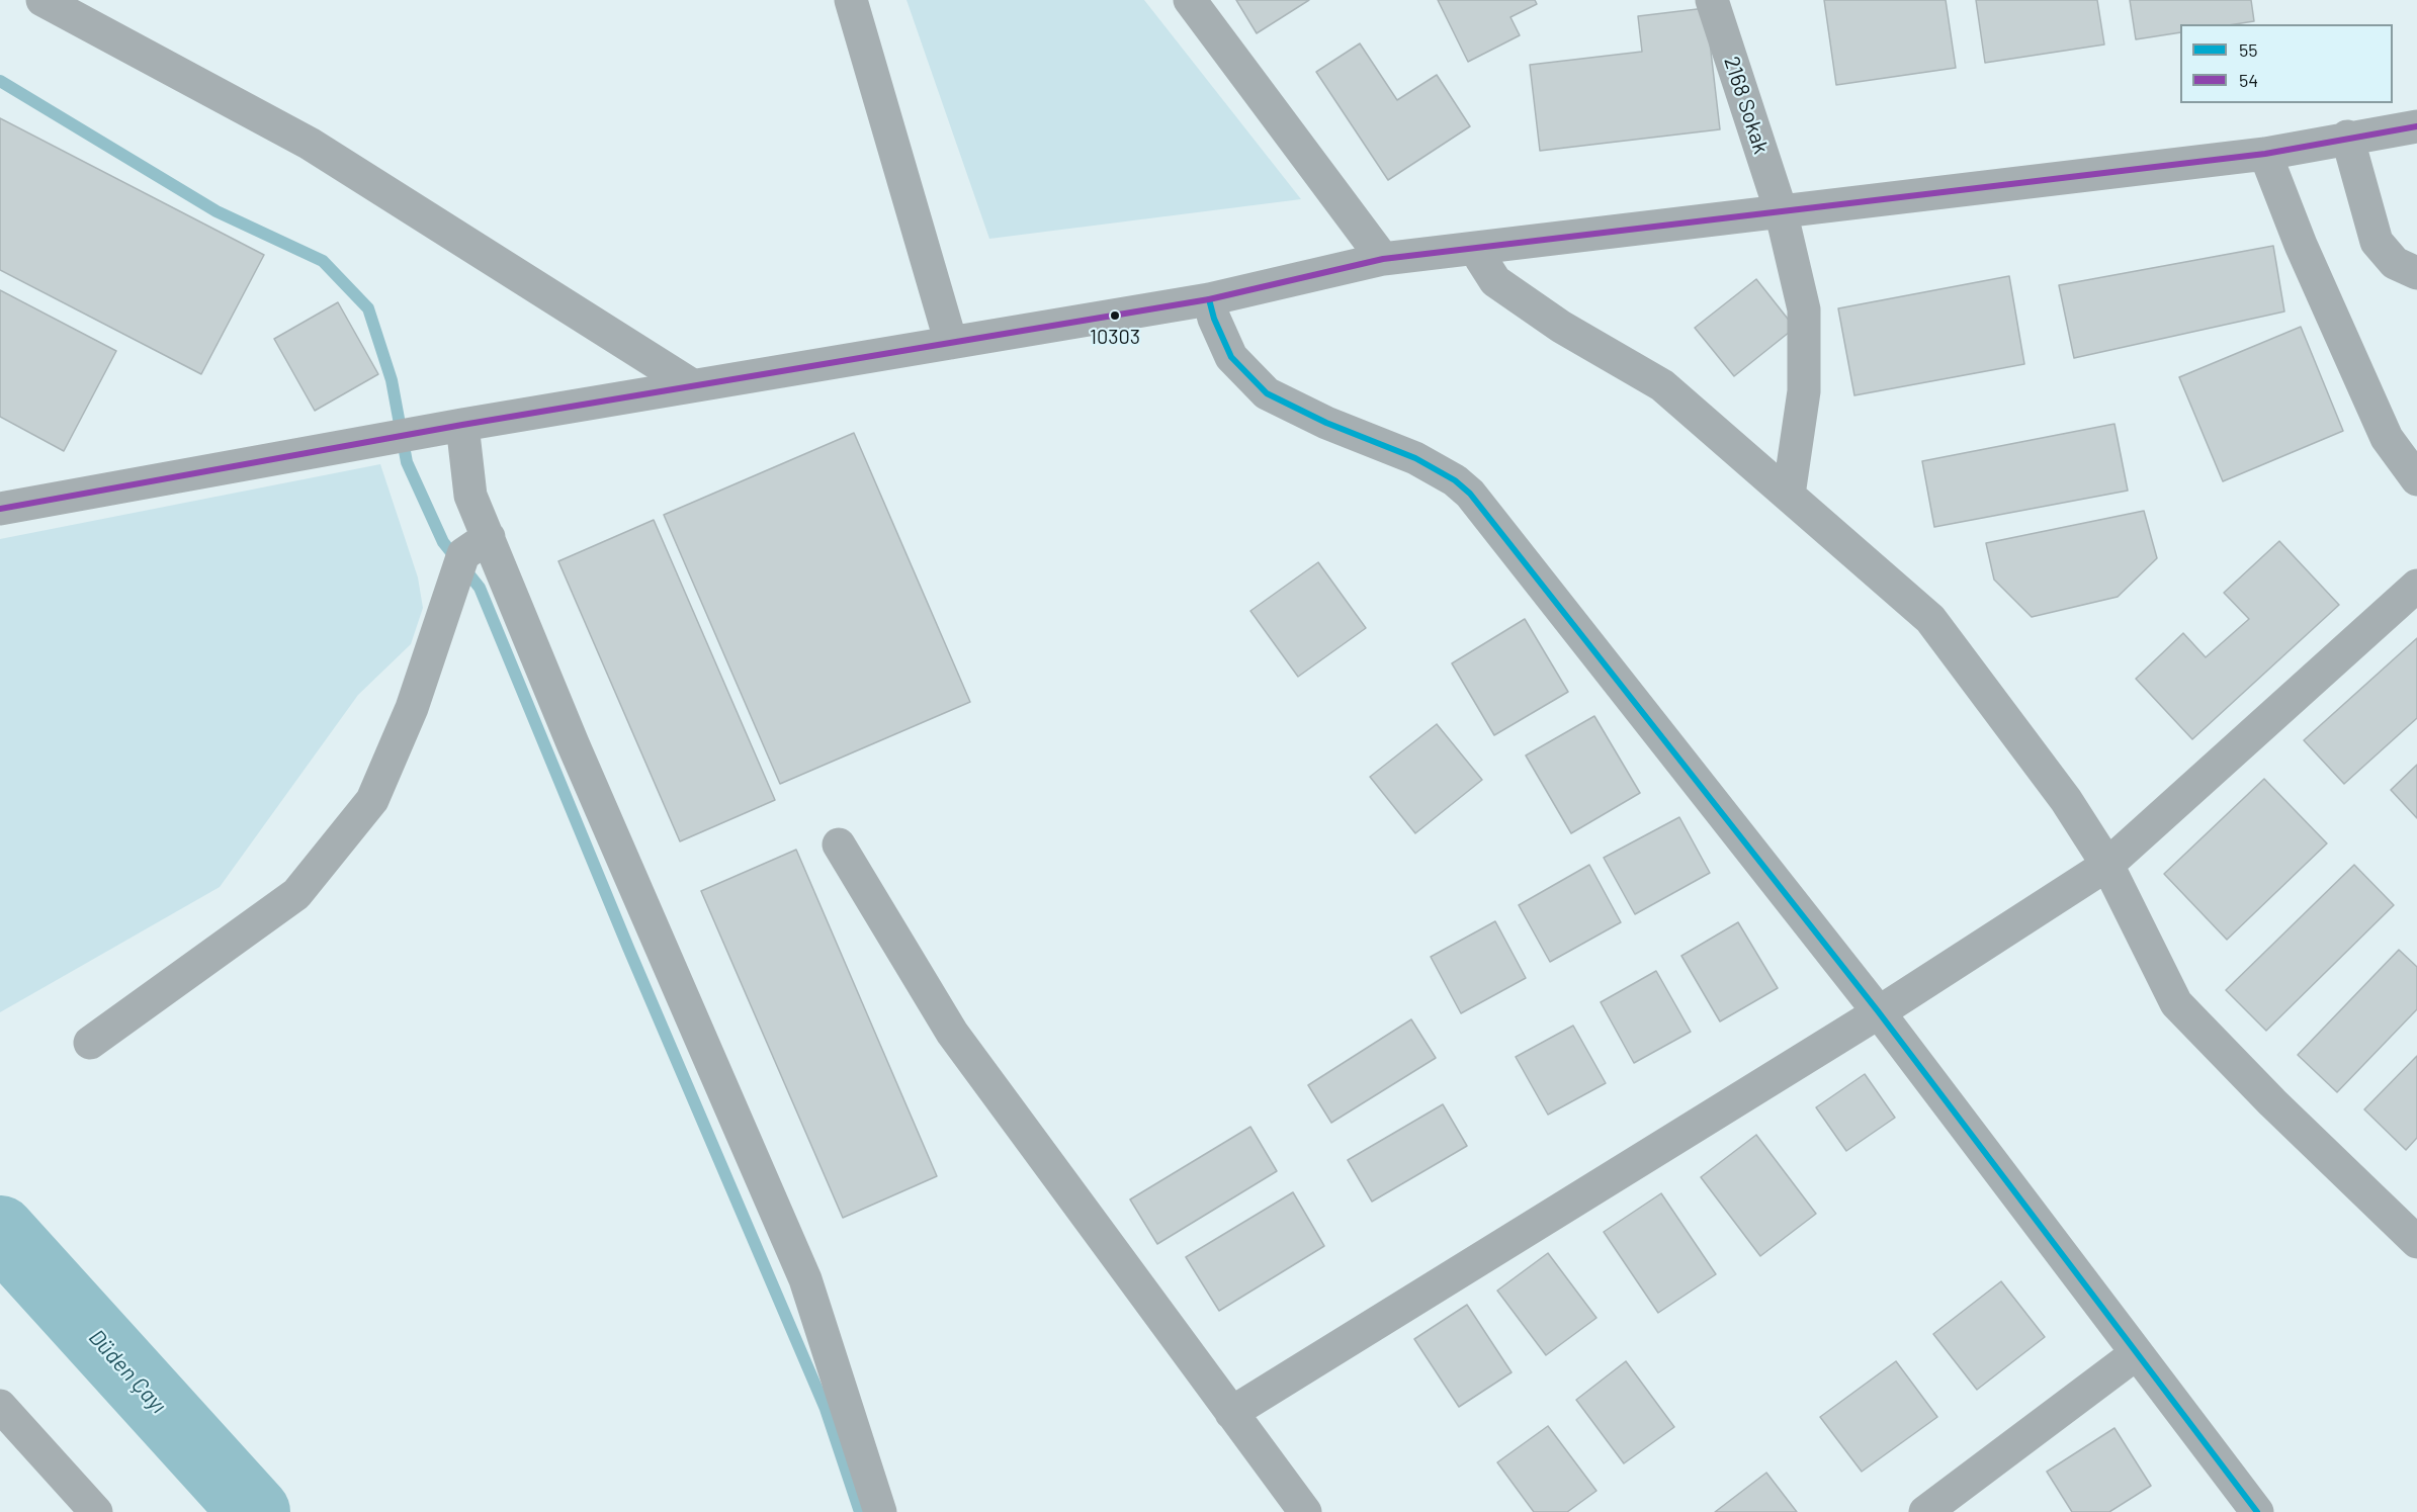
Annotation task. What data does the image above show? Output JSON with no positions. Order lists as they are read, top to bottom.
{
  "streets": {
    "street": ["2168 Sokak"]
  },
  "water": ["Düden Çayı"],
  "places": ["10303"],
  "lines": ["transit line 54", "transit line 55"],
  "legend": ["55", "54"]
}
